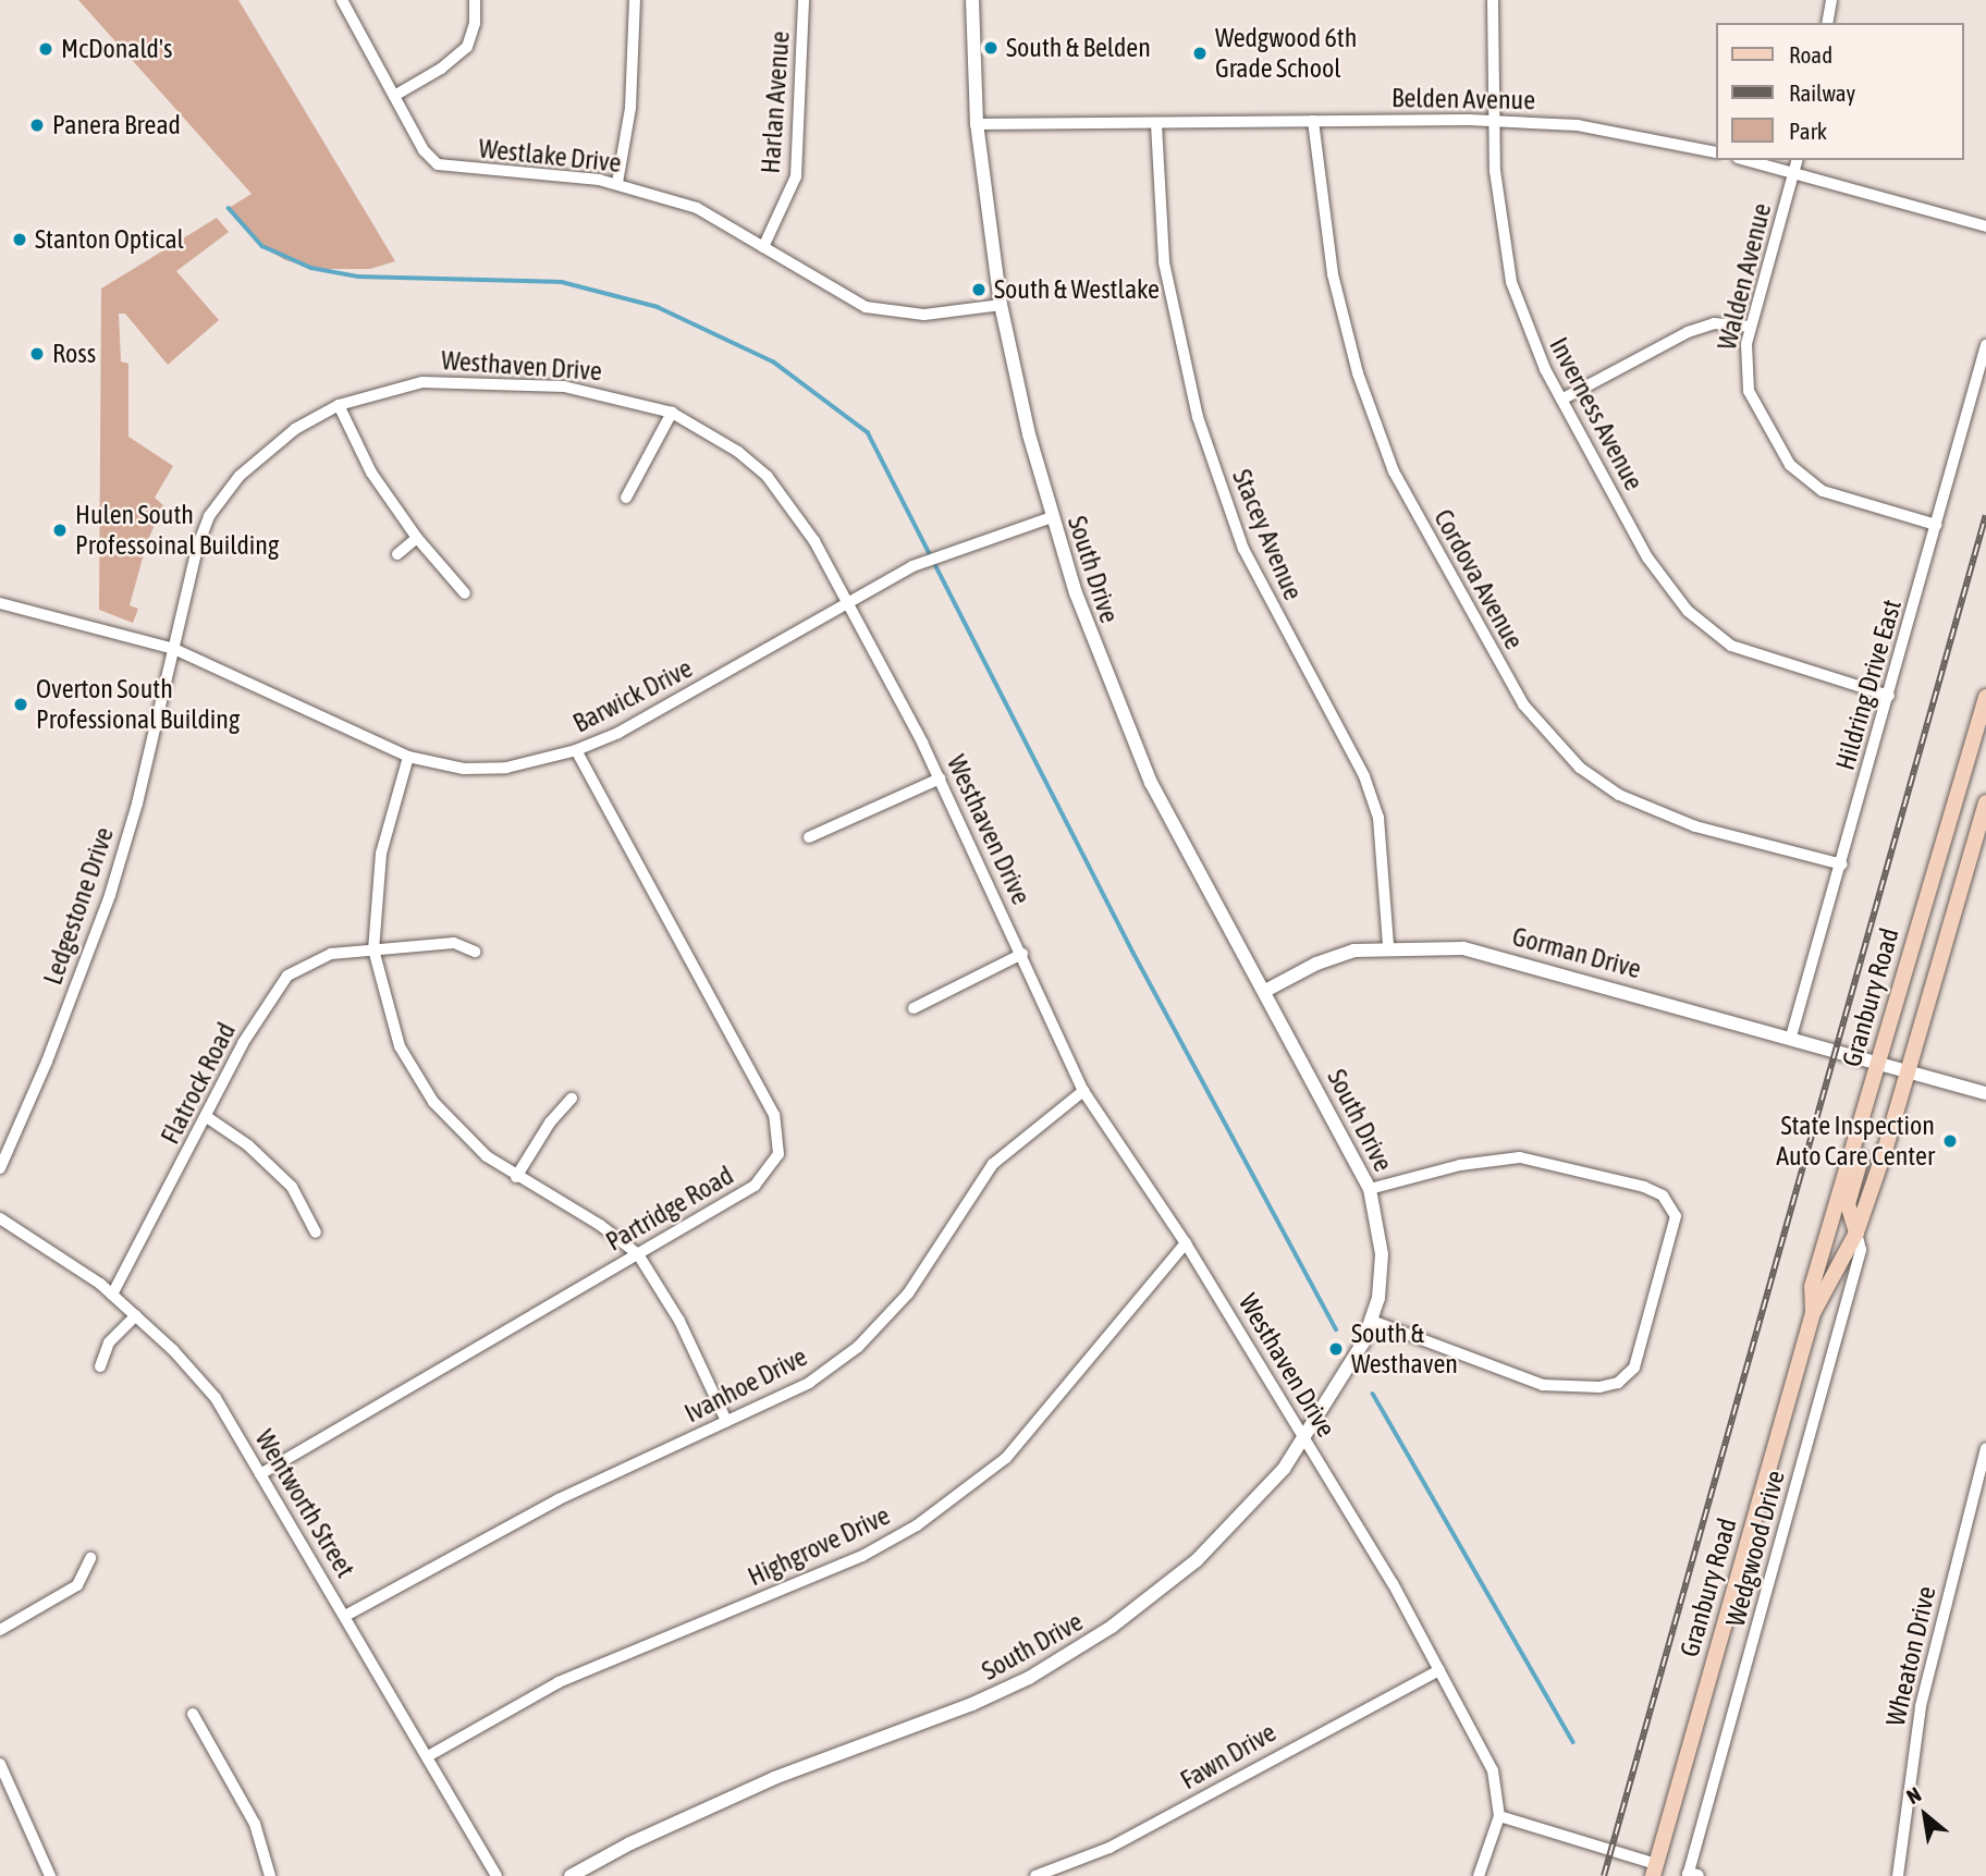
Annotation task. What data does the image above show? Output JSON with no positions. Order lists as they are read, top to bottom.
{
  "streets": {
    "main road": ["Granbury Road"],
    "street": [
      "Belden Avenue",
      "Harlan Avenue",
      "Westlake Drive",
      "Walden Avenue",
      "Westhaven Drive",
      "Inverness Avenue",
      "Stacey Avenue",
      "South Drive",
      "Cordova Avenue",
      "Hildring Drive East",
      "Barwick Drive",
      "Ledgestone Drive",
      "Gorman Drive",
      "Flatrock Road",
      "Partridge Road",
      "Ivanhoe Drive",
      "Wentworth Street",
      "Highgrove Drive",
      "Wedgwood Drive",
      "Wheaton Drive",
      "Fawn Drive"
    ]
  },
  "crossings": [
    ["Belden Avenue", "Inverness Avenue"],
    ["Belden Avenue", "Stacey Avenue"],
    ["Belden Avenue", "South Drive"],
    ["Belden Avenue", "Cordova Avenue"],
    ["Harlan Avenue", "Westlake Drive"],
    ["Westlake Drive", "South Drive"],
    ["Walden Avenue", "Hildring Drive East"],
    ["Westhaven Drive", "South Drive"],
    ["Westhaven Drive", "Barwick Drive"],
    ["Westhaven Drive", "Ledgestone Drive"],
    ["Westhaven Drive", "Ivanhoe Drive"],
    ["Westhaven Drive", "Highgrove Drive"],
    ["Westhaven Drive", "Fawn Drive"],
    ["Inverness Avenue", "Hildring Drive East"],
    ["Stacey Avenue", "Gorman Drive"],
    ["South Drive", "Barwick Drive"],
    ["South Drive", "Gorman Drive"],
    ["Cordova Avenue", "Hildring Drive East"],
    ["Hildring Drive East", "Gorman Drive"],
    ["Barwick Drive", "Ledgestone Drive"],
    ["Barwick Drive", "Partridge Road"],
    ["Gorman Drive", "Granbury Road"],
    ["Granbury Road", "Wedgwood Drive"],
    ["Flatrock Road", "Wentworth Street"],
    ["Partridge Road", "Wentworth Street"],
    ["Ivanhoe Drive", "Wentworth Street"],
    ["Wentworth Street", "Highgrove Drive"]
  ],
  "places": [
    "South & Belden",
    "McDonald's",
    "Wedgwood 6th Grade School",
    "Panera Bread",
    "Stanton Optical",
    "South & Westlake",
    "Ross",
    "Hulen South Professoinal Building",
    "Overton South Professional Building",
    "State Inspection Auto Care Center",
    "South & Westhaven"
  ],
  "legend": ["Road", "Railway", "Park"],
  "north": "top left"
}
